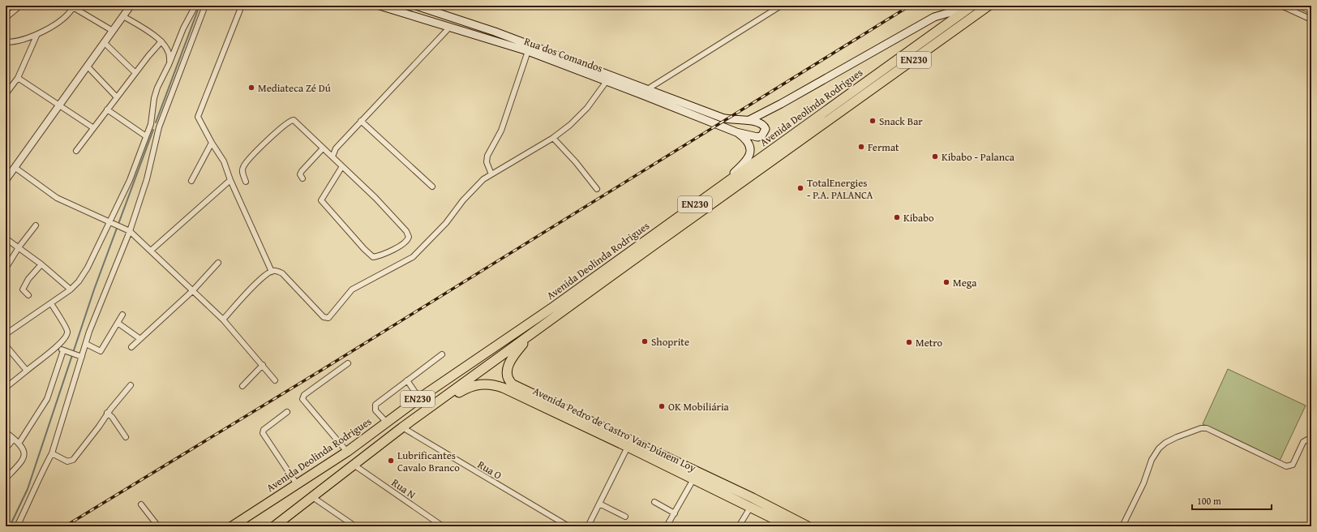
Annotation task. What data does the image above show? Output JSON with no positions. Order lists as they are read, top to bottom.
{
  "streets": {
    "highway": ["EN230", "Avenida Deolinda Rodrigues", "Avenida Pedro de Castro Van-Dúnem Loy"],
    "main road": ["Rua dos Comandos"],
    "street": ["Rua O", "Rua N"]
  },
  "crossings": [
    ["Avenida Deolinda Rodrigues", "Avenida Pedro de Castro Van-Dúnem Loy"],
    ["Avenida Deolinda Rodrigues", "Rua O"],
    ["Avenida Deolinda Rodrigues", "Rua N"]
  ],
  "places": [
    "Mediateca Zé Dú",
    "Snack Bar",
    "Fermat",
    "Kibabo - Palanca",
    "TotalEnergies - P.A. PALANCA",
    "Kibabo",
    "Mega",
    "Shoprite",
    "Metro",
    "OK Mobiliária",
    "Lubrificantes Cavalo Branco"
  ],
  "scale_bar": "100 m"
}
